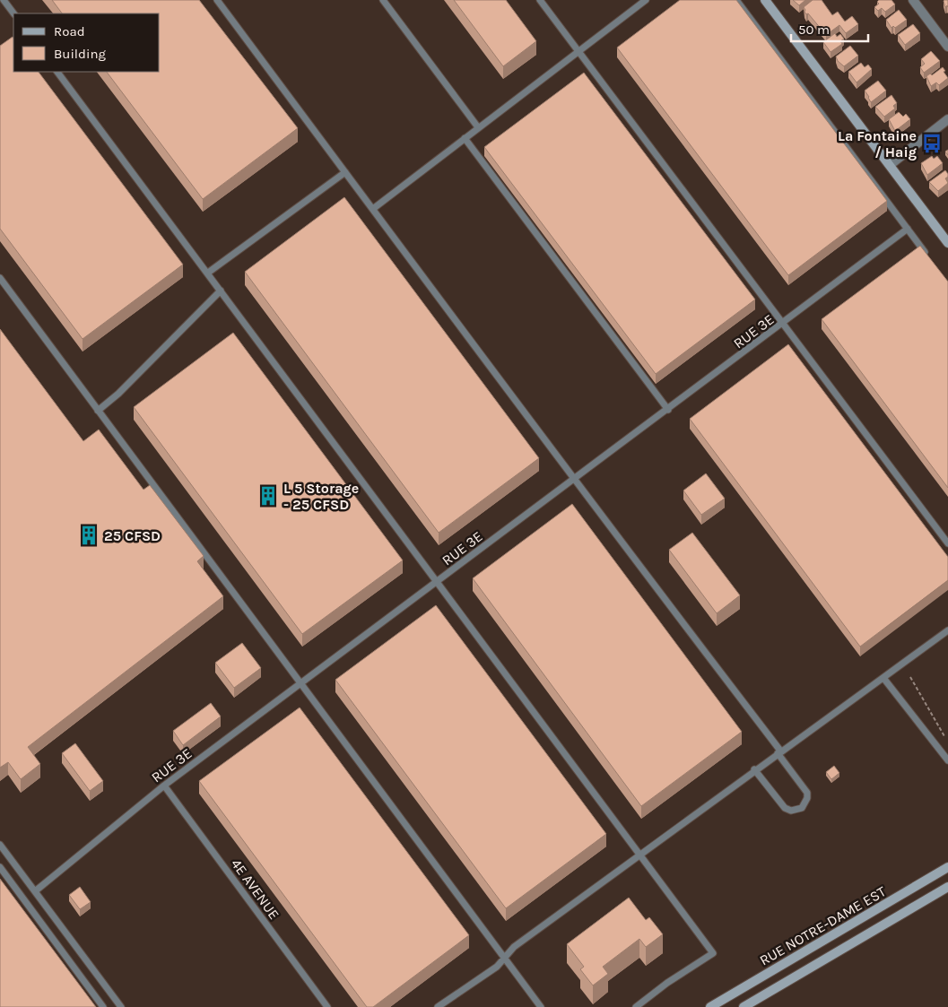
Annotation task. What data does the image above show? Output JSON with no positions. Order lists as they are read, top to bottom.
{
  "streets": {
    "main road": ["RUE NOTRE-DAME EST"],
    "lane": ["RUE 3E", "4E AVENUE"]
  },
  "crossings": [
    ["RUE 3E", "4E AVENUE"]
  ],
  "places": {
    "bus stop": ["La Fontaine / Haig"],
    "building": ["L 5 Storage - 25 CFSD", "25 CFSD"]
  },
  "legend": ["Road", "Building"],
  "scale_bar": "50 m"
}
